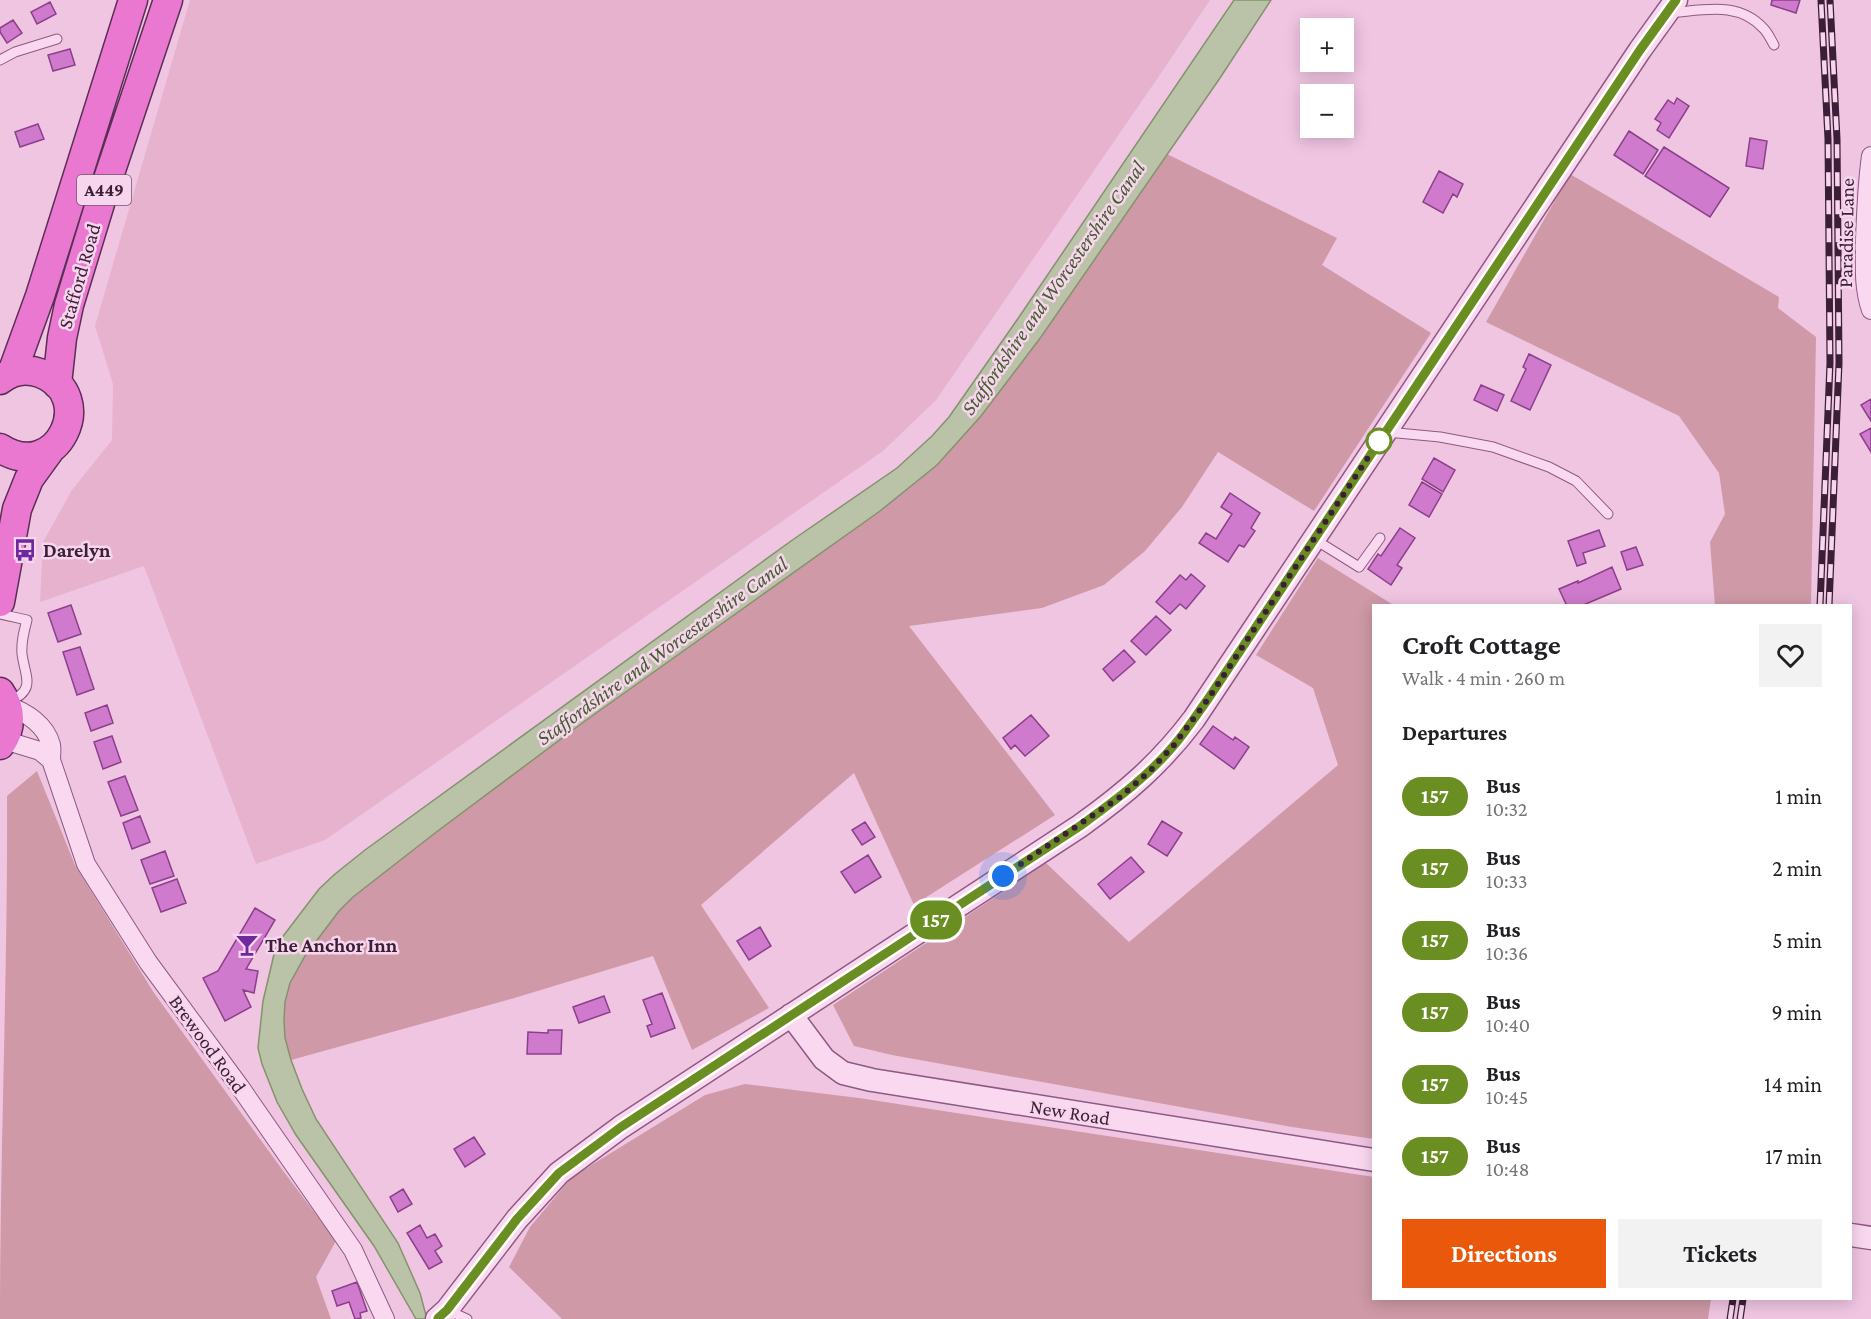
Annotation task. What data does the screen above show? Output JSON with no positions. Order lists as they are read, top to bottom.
{
  "streets": {
    "highway": ["A449", "Stafford Road"],
    "street": ["Paradise Lane", "Brewood Road", "New Road"]
  },
  "water": ["Staffordshire and Worcestershire Canal"],
  "places": {
    "bus stop": ["Darelyn"],
    "bar": ["The Anchor Inn"]
  },
  "lines": ["bus line 157"],
  "page": {
    "on_map": "157",
    "map_buttons": ["+", "−"],
    "heading": [
      ["Croft Cottage", "Walk · 4 min · 260 m"],
      "Departures"
    ],
    "list": [
      {
        "mark": "157",
        "name": "Bus",
        "note": "10:32",
        "value": "1 min"
      },
      {
        "mark": "157",
        "name": "Bus",
        "note": "10:33",
        "value": "2 min"
      },
      {
        "mark": "157",
        "name": "Bus",
        "note": "10:36",
        "value": "5 min"
      },
      {
        "mark": "157",
        "name": "Bus",
        "note": "10:40",
        "value": "9 min"
      },
      {
        "mark": "157",
        "name": "Bus",
        "note": "10:45",
        "value": "14 min"
      },
      {
        "mark": "157",
        "name": "Bus",
        "note": "10:48",
        "value": "17 min"
      }
    ],
    "buttons": ["Directions", "Tickets"]
  }
}
